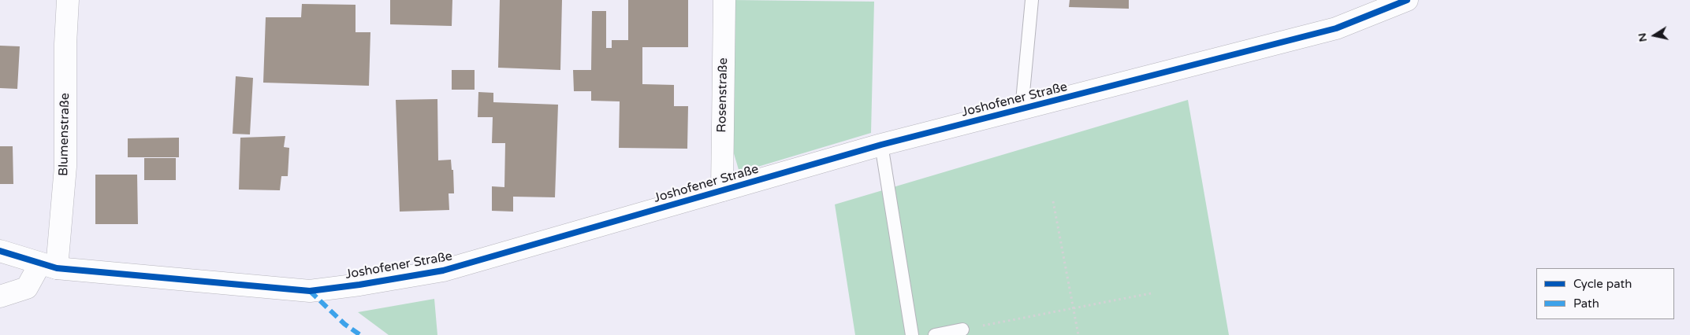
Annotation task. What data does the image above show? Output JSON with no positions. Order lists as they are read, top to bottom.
{
  "streets": {
    "street": ["Rosenstraße", "Joshofener Straße", "Blumenstraße"]
  },
  "crossings": [
    ["Rosenstraße", "Joshofener Straße"],
    ["Joshofener Straße", "Blumenstraße"]
  ],
  "legend": ["Cycle path", "Path"],
  "north": "left"
}
